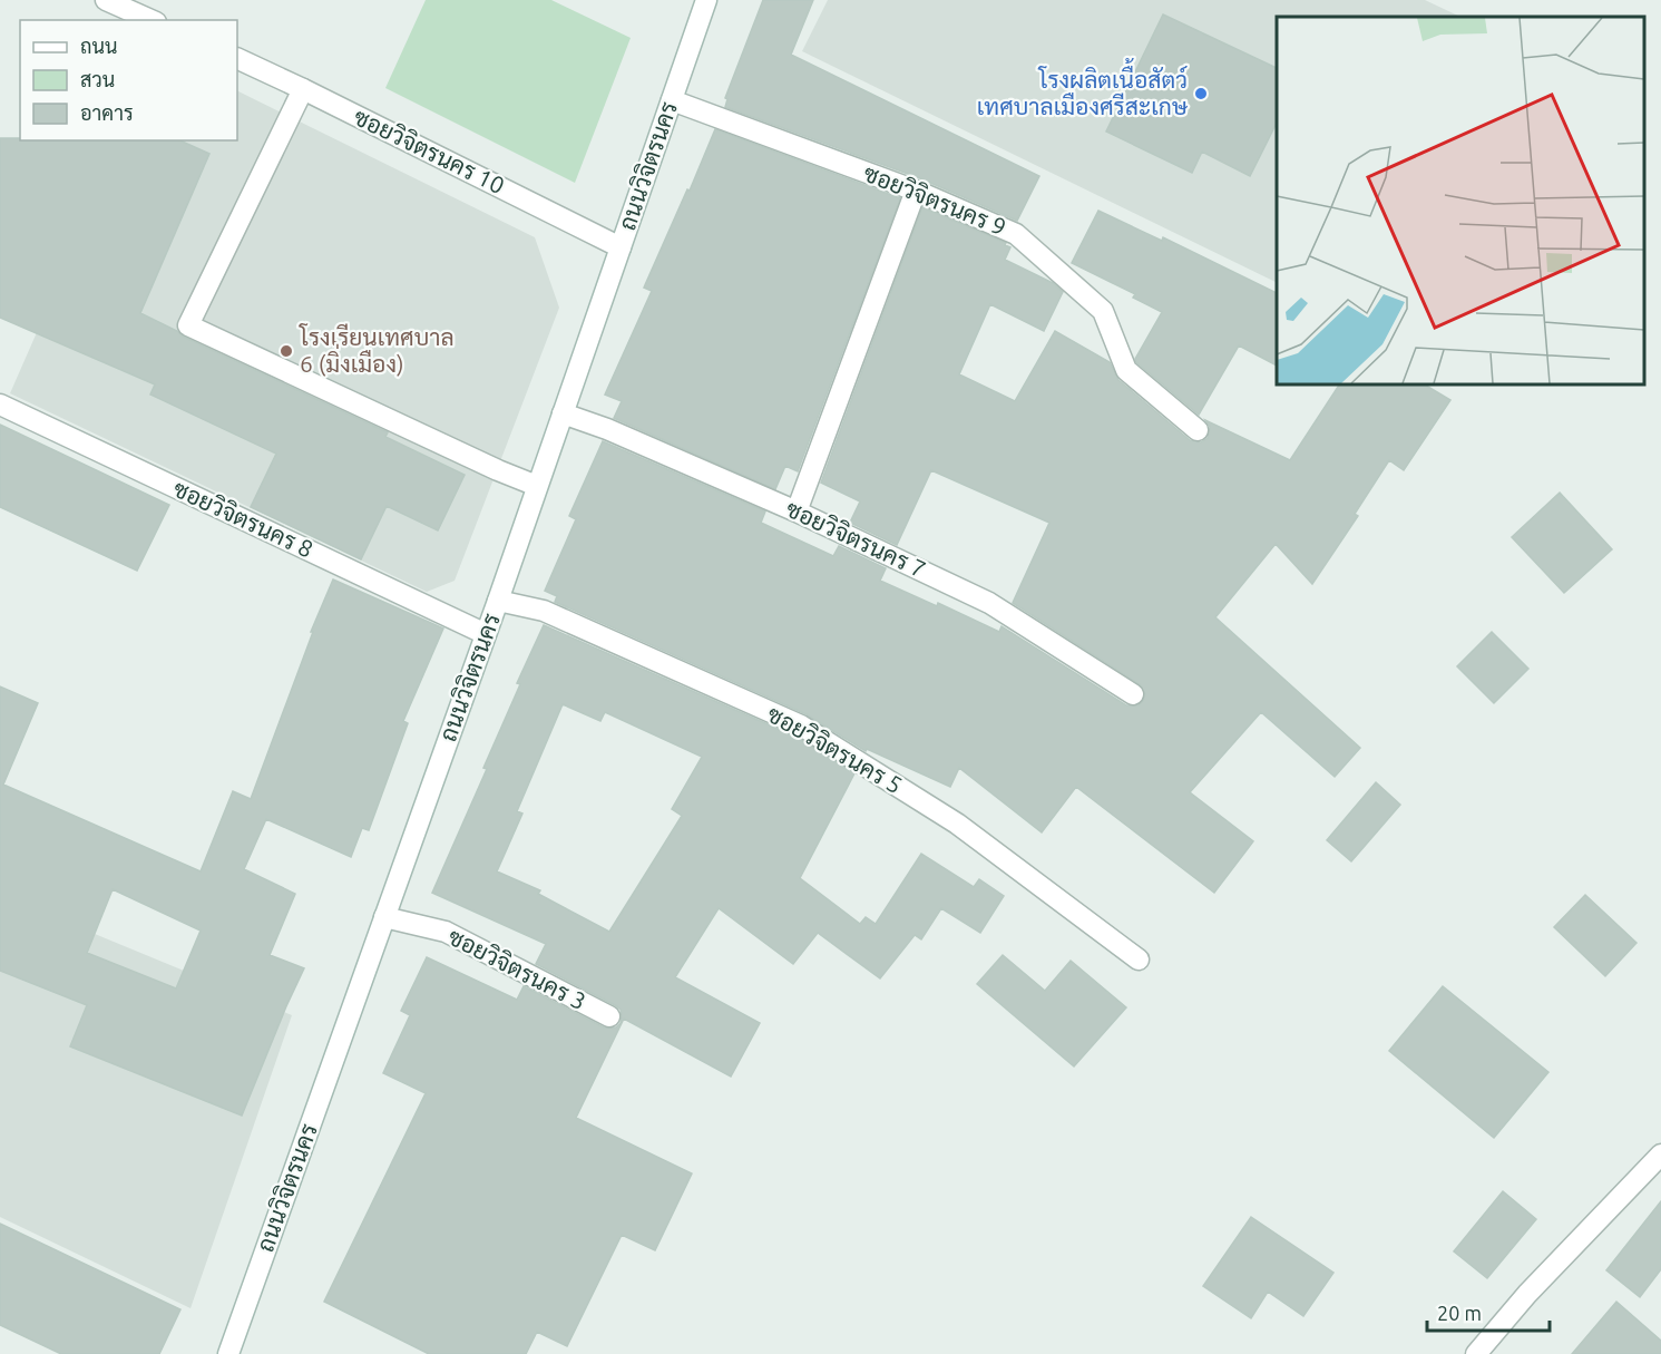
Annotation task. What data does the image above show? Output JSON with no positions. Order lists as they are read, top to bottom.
{
  "streets": {
    "street": [
      "ซอยวิจิตรนคร 10",
      "ถนนวิจิตรนคร",
      "ซอยวิจิตรนคร 9",
      "ซอยวิจิตรนคร 8",
      "ซอยวิจิตรนคร 7",
      "ซอยวิจิตรนคร 5",
      "ซอยวิจิตรนคร 3"
    ]
  },
  "crossings": [
    ["ซอยวิจิตรนคร 10", "ถนนวิจิตรนคร"],
    ["ถนนวิจิตรนคร", "ซอยวิจิตรนคร 9"],
    ["ถนนวิจิตรนคร", "ซอยวิจิตรนคร 8"],
    ["ถนนวิจิตรนคร", "ซอยวิจิตรนคร 7"],
    ["ถนนวิจิตรนคร", "ซอยวิจิตรนคร 5"],
    ["ถนนวิจิตรนคร", "ซอยวิจิตรนคร 3"]
  ],
  "places": ["โรงผลิตเนื้อสัตว์ เทศบาลเมืองศรีสะเกษ", "โรงเรียนเทศบาล 6 (มิ่งเมือง)"],
  "legend": ["ถนน", "สวน", "อาคาร"],
  "scale_bar": "20 m"
}
